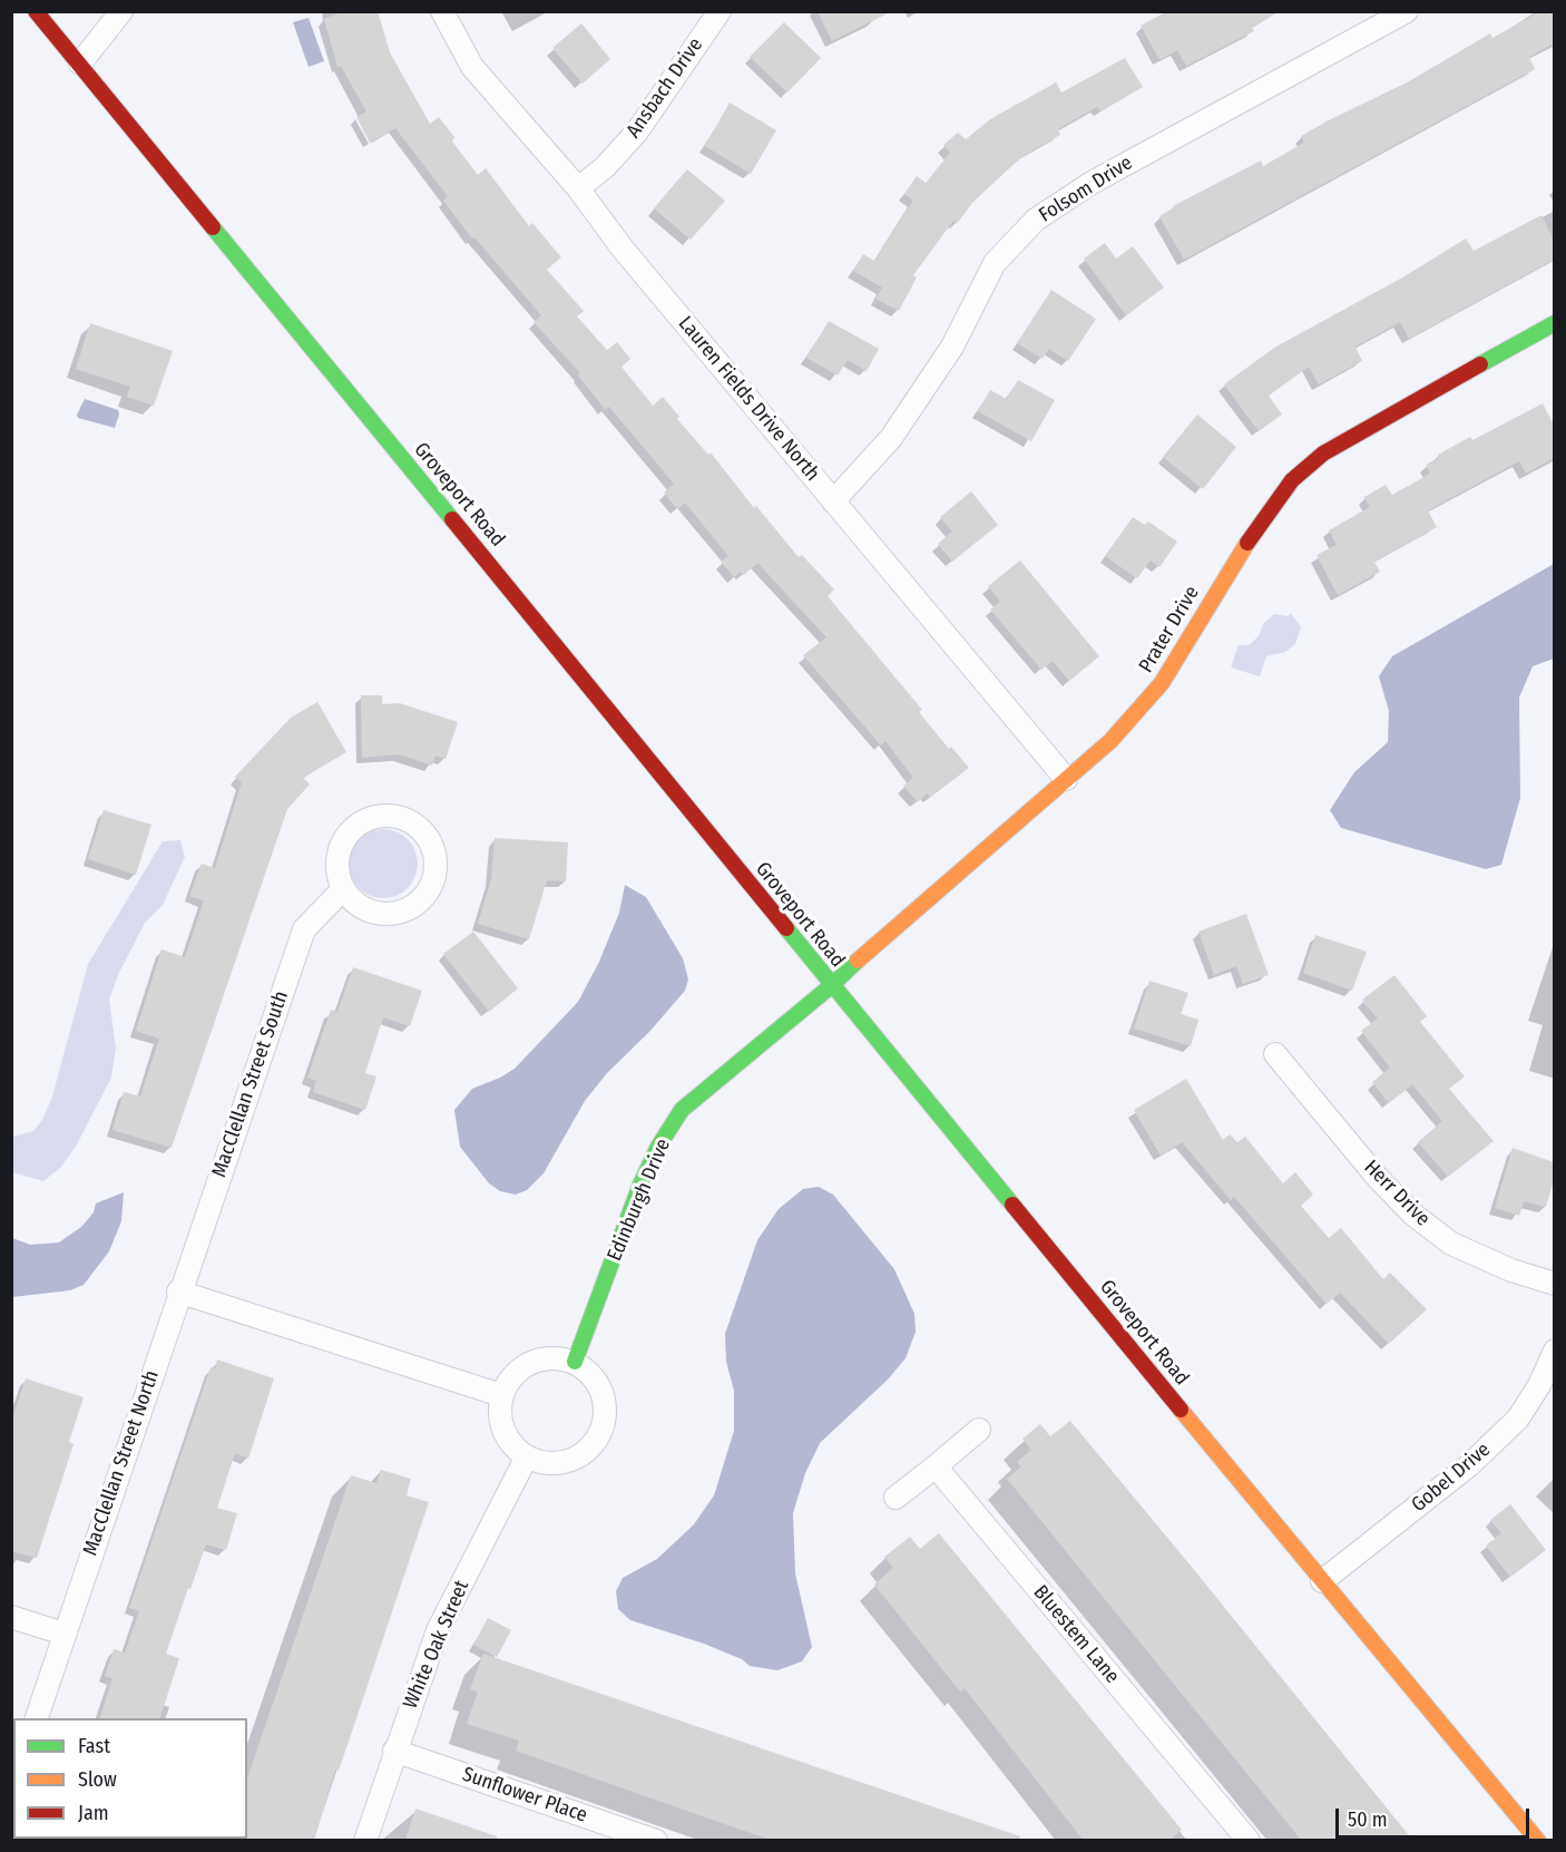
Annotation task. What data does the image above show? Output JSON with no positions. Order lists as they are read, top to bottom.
{
  "streets": {
    "main road": ["Groveport Road", "Prater Drive", "Edinburgh Drive"],
    "street": [
      "Ansbach Drive",
      "Folsom Drive",
      "Lauren Fields Drive North",
      "MacClellan Street South",
      "Herr Drive",
      "MacClellan Street North",
      "Gobel Drive",
      "Bluestem Lane",
      "White Oak Street",
      "Sunflower Place"
    ]
  },
  "crossings": [
    ["Ansbach Drive", "Lauren Fields Drive North"],
    ["Folsom Drive", "Lauren Fields Drive North"],
    ["Lauren Fields Drive North", "Prater Drive"],
    ["Groveport Road", "Prater Drive"],
    ["Groveport Road", "Edinburgh Drive"],
    ["Groveport Road", "Gobel Drive"],
    ["Prater Drive", "Edinburgh Drive"],
    ["MacClellan Street South", "MacClellan Street North"],
    ["Edinburgh Drive", "White Oak Street"],
    ["White Oak Street", "Sunflower Place"]
  ],
  "legend": ["Fast", "Slow", "Jam"],
  "scale_bar": "50 m"
}
